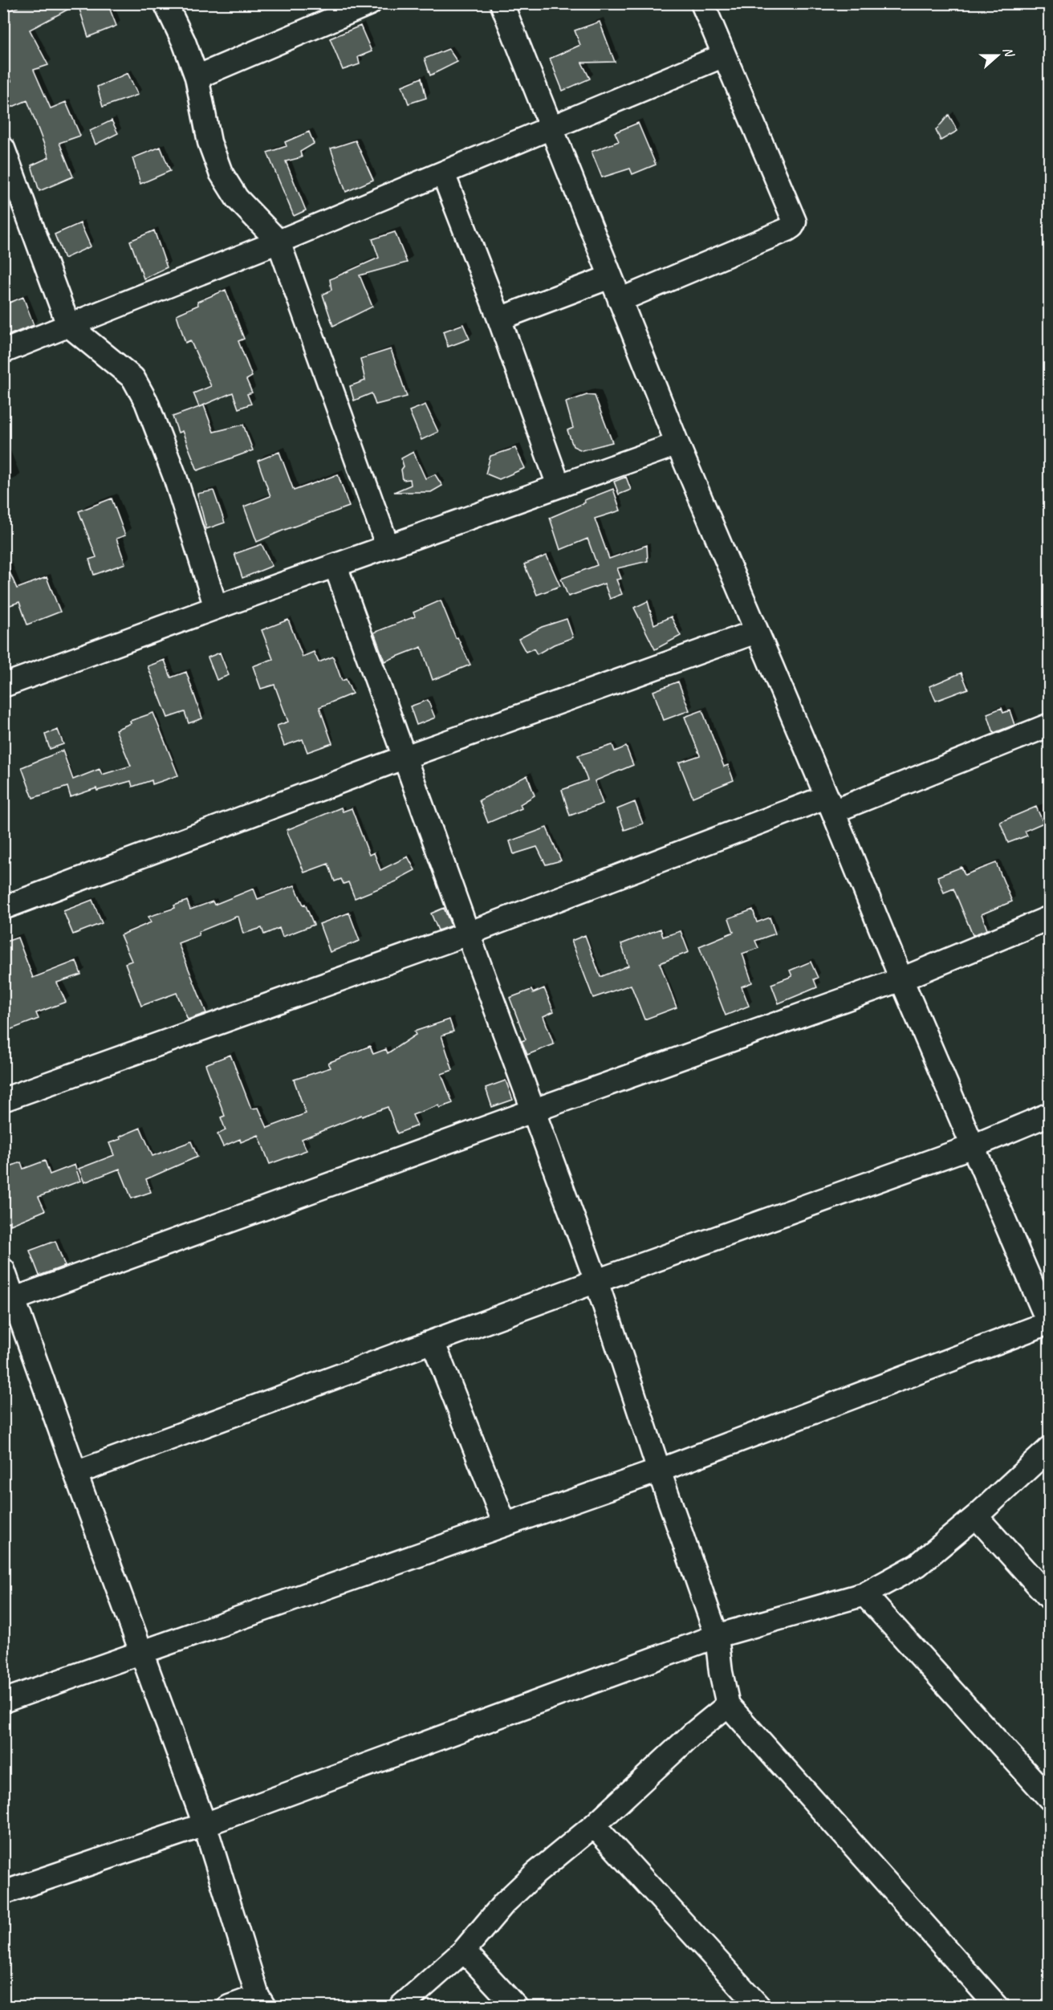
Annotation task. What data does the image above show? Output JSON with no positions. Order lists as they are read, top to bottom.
{
  "north": "right"
}
